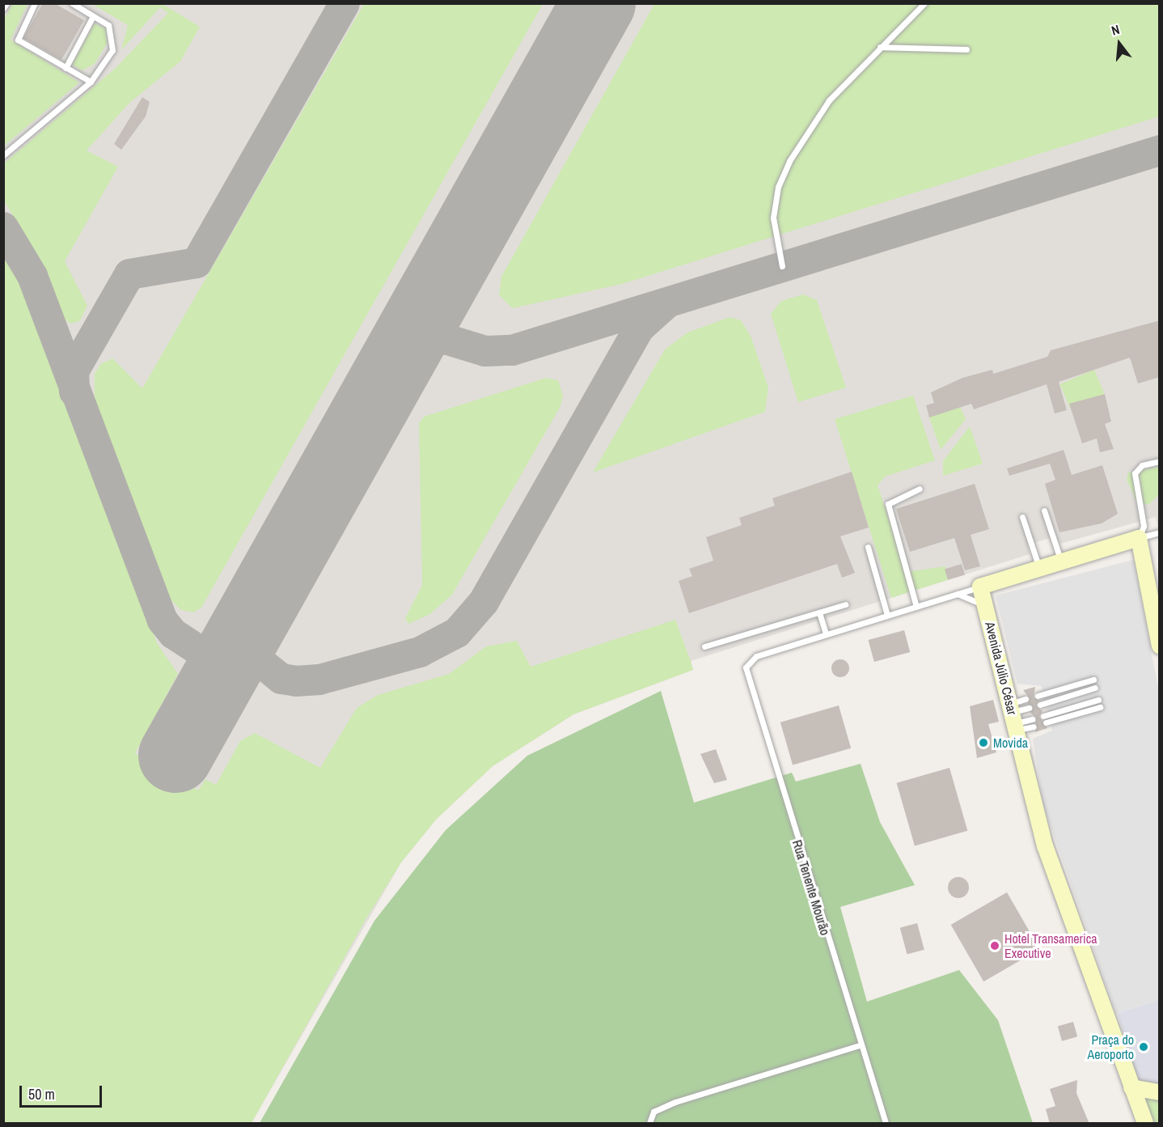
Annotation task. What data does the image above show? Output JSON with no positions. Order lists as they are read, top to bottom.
{
  "streets": {
    "street": ["Avenida Júlio César"],
    "lane": ["Rua Tenente Mourão"]
  },
  "places": ["Movida", "Hotel Transamerica Executive", "Praça do Aeroporto"],
  "scale_bar": "50 m",
  "north": "top"
}
